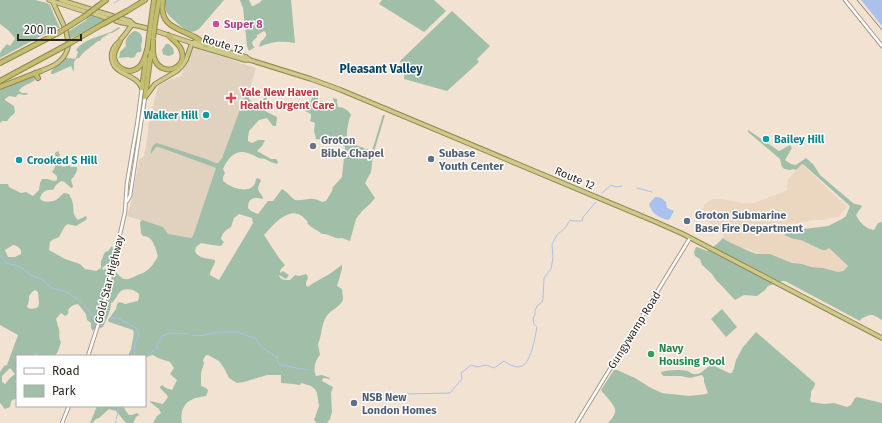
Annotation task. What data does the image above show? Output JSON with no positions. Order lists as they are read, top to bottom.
{
  "streets": {
    "highway": ["Route 12"],
    "main road": ["Gold Star Highway", "Gungywamp Road"]
  },
  "crossings": [
    ["Route 12", "Gungywamp Road"]
  ],
  "districts": ["Pleasant Valley"],
  "places": {
    "other": [
      "Super 8",
      "Walker Hill",
      "Bailey Hill",
      "Groton Bible Chapel",
      "Subase Youth Center",
      "Crooked S Hill",
      "Groton Submarine Base Fire Department",
      "Navy Housing Pool",
      "NSB New London Homes"
    ],
    "health": ["Yale New Haven Health Urgent Care"]
  },
  "legend": ["Road", "Park"],
  "scale_bar": "200 m"
}
